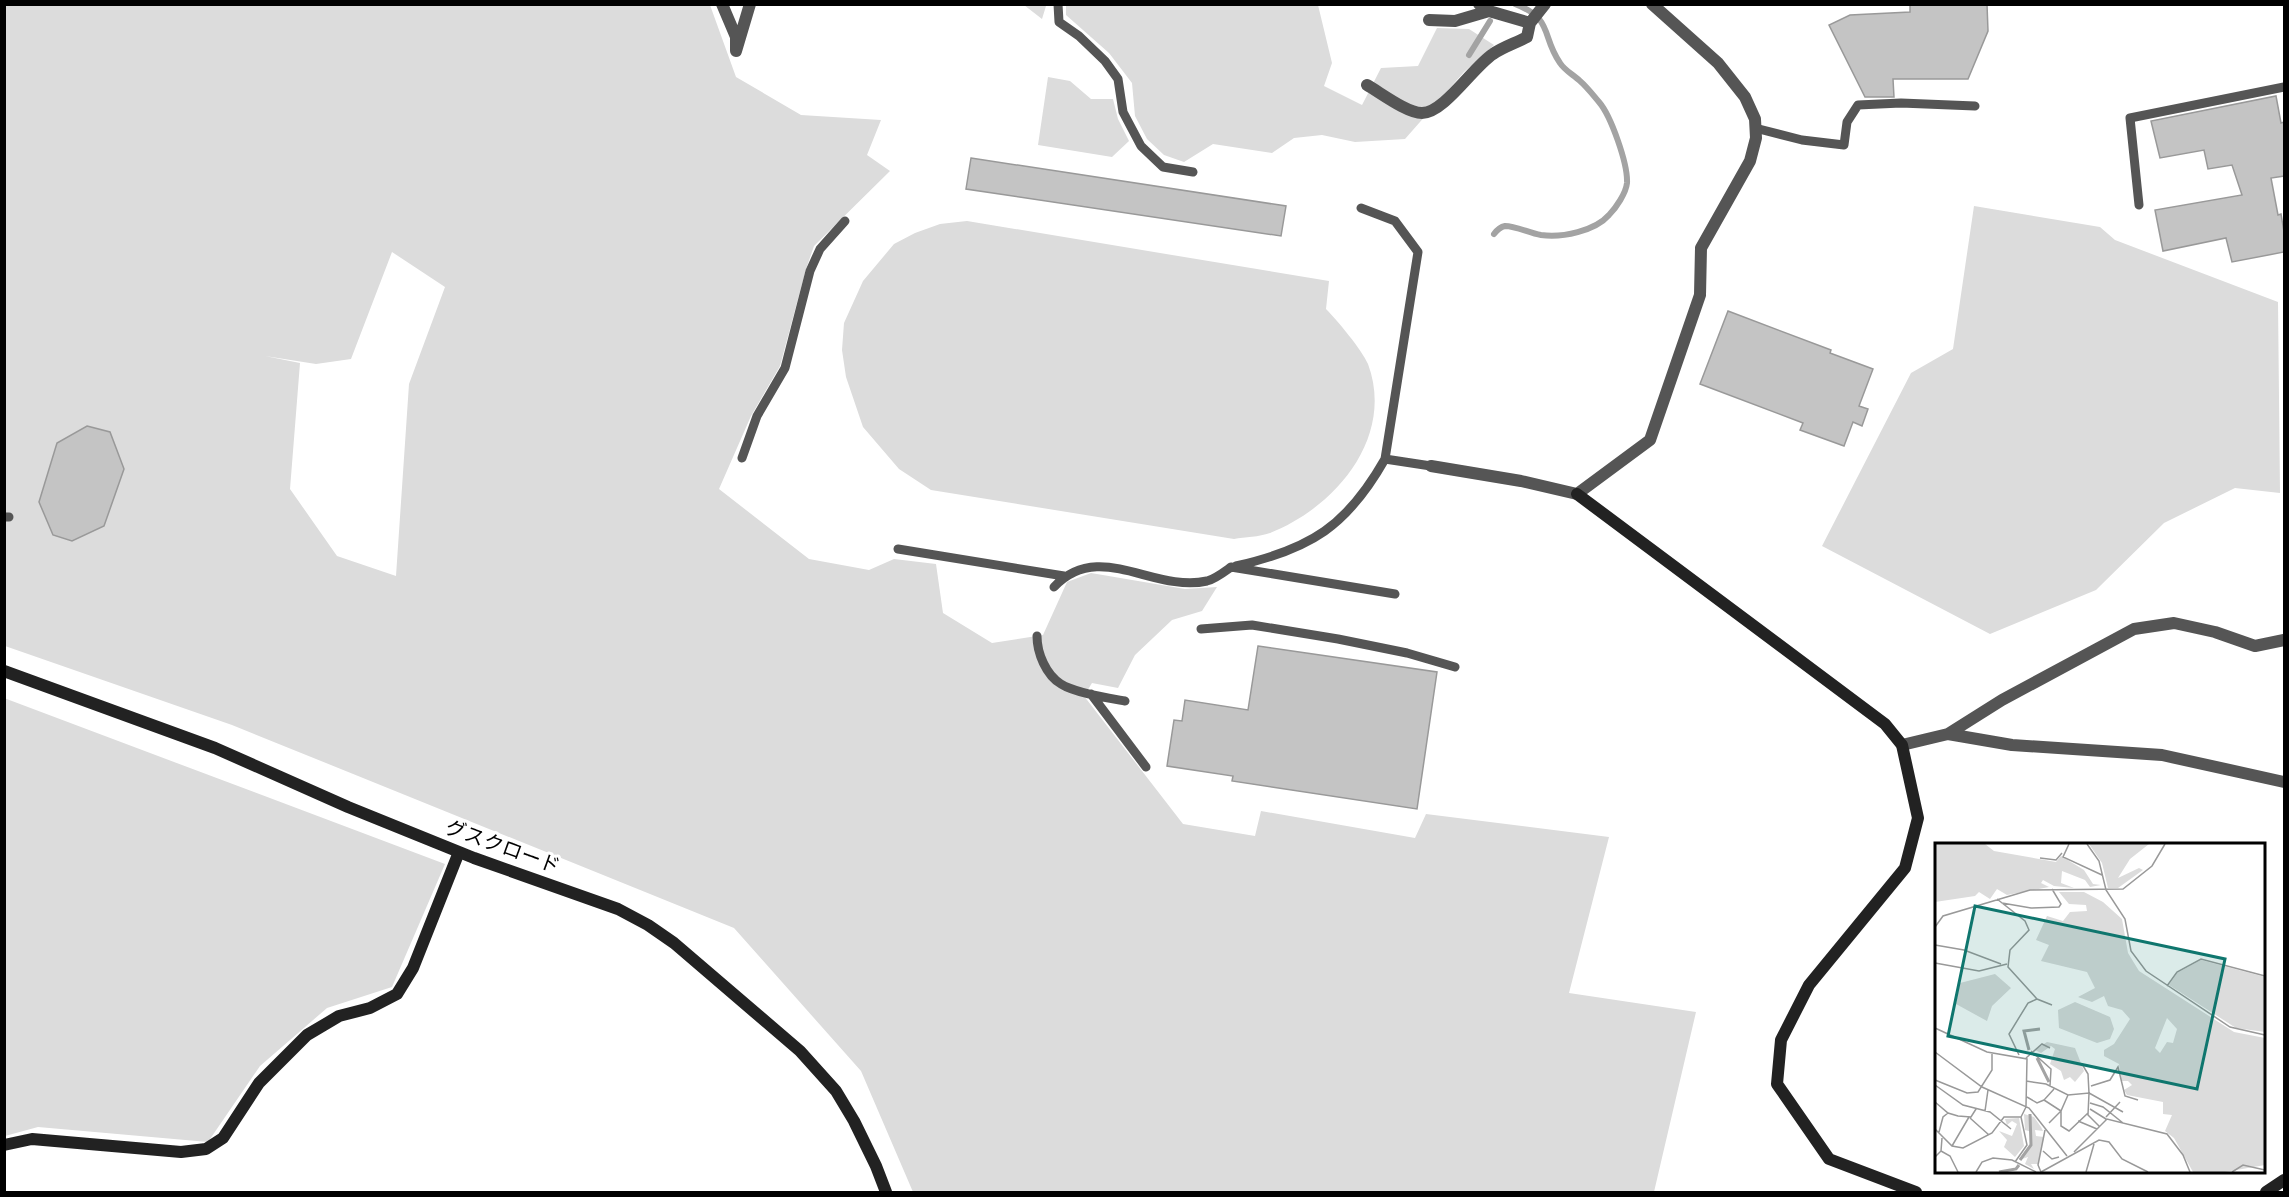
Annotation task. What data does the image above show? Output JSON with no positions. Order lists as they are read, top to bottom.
{
  "streets": {
    "street": ["グスクロード"]
  }
}
